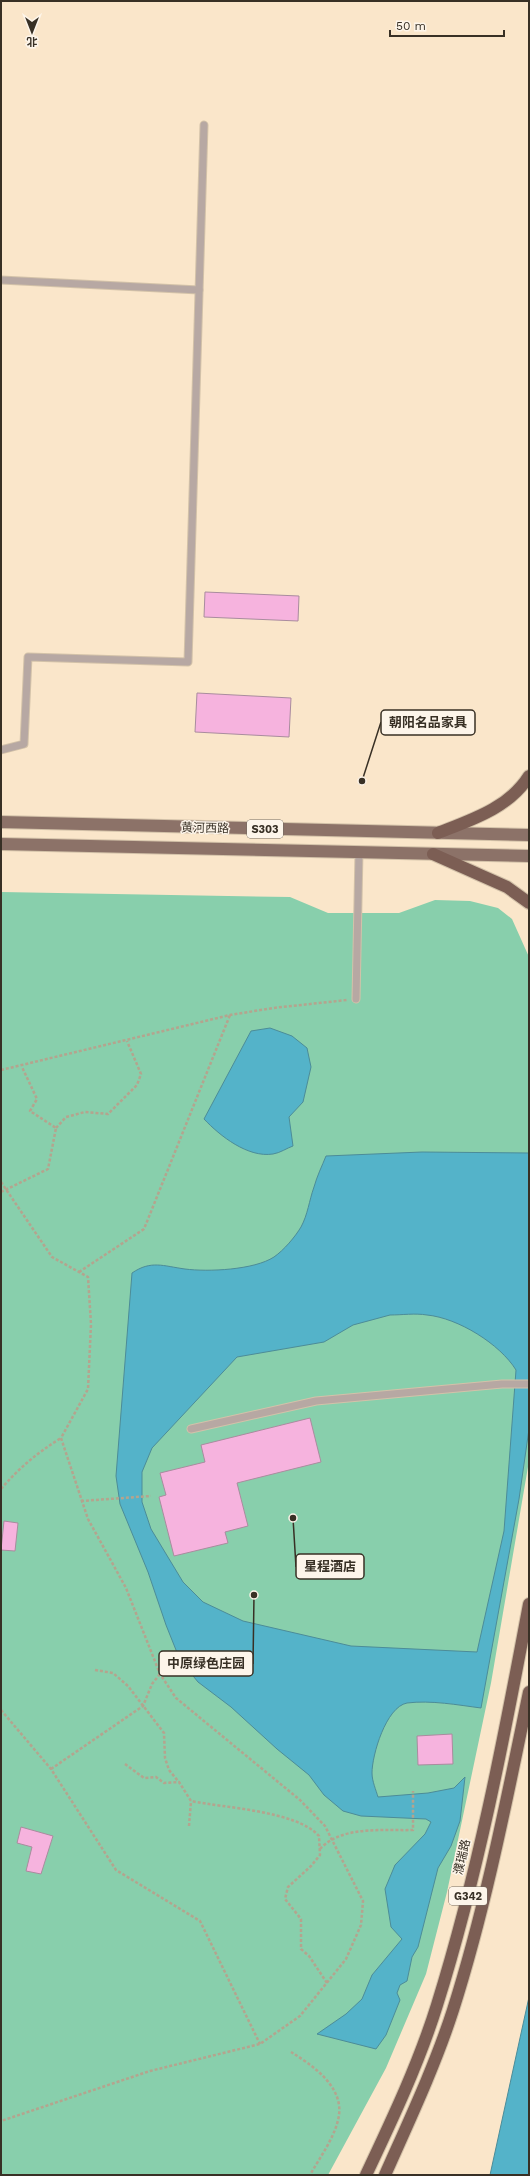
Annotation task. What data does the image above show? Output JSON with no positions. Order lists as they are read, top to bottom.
{
  "streets": {
    "highway": ["濮瑞路", "G342"],
    "main road": ["黄河西路", "S303"]
  },
  "places": ["朝阳名品家具", "星程酒店", "中原绿色庄园"],
  "scale_bar": "50 m",
  "north": "bottom"
}
